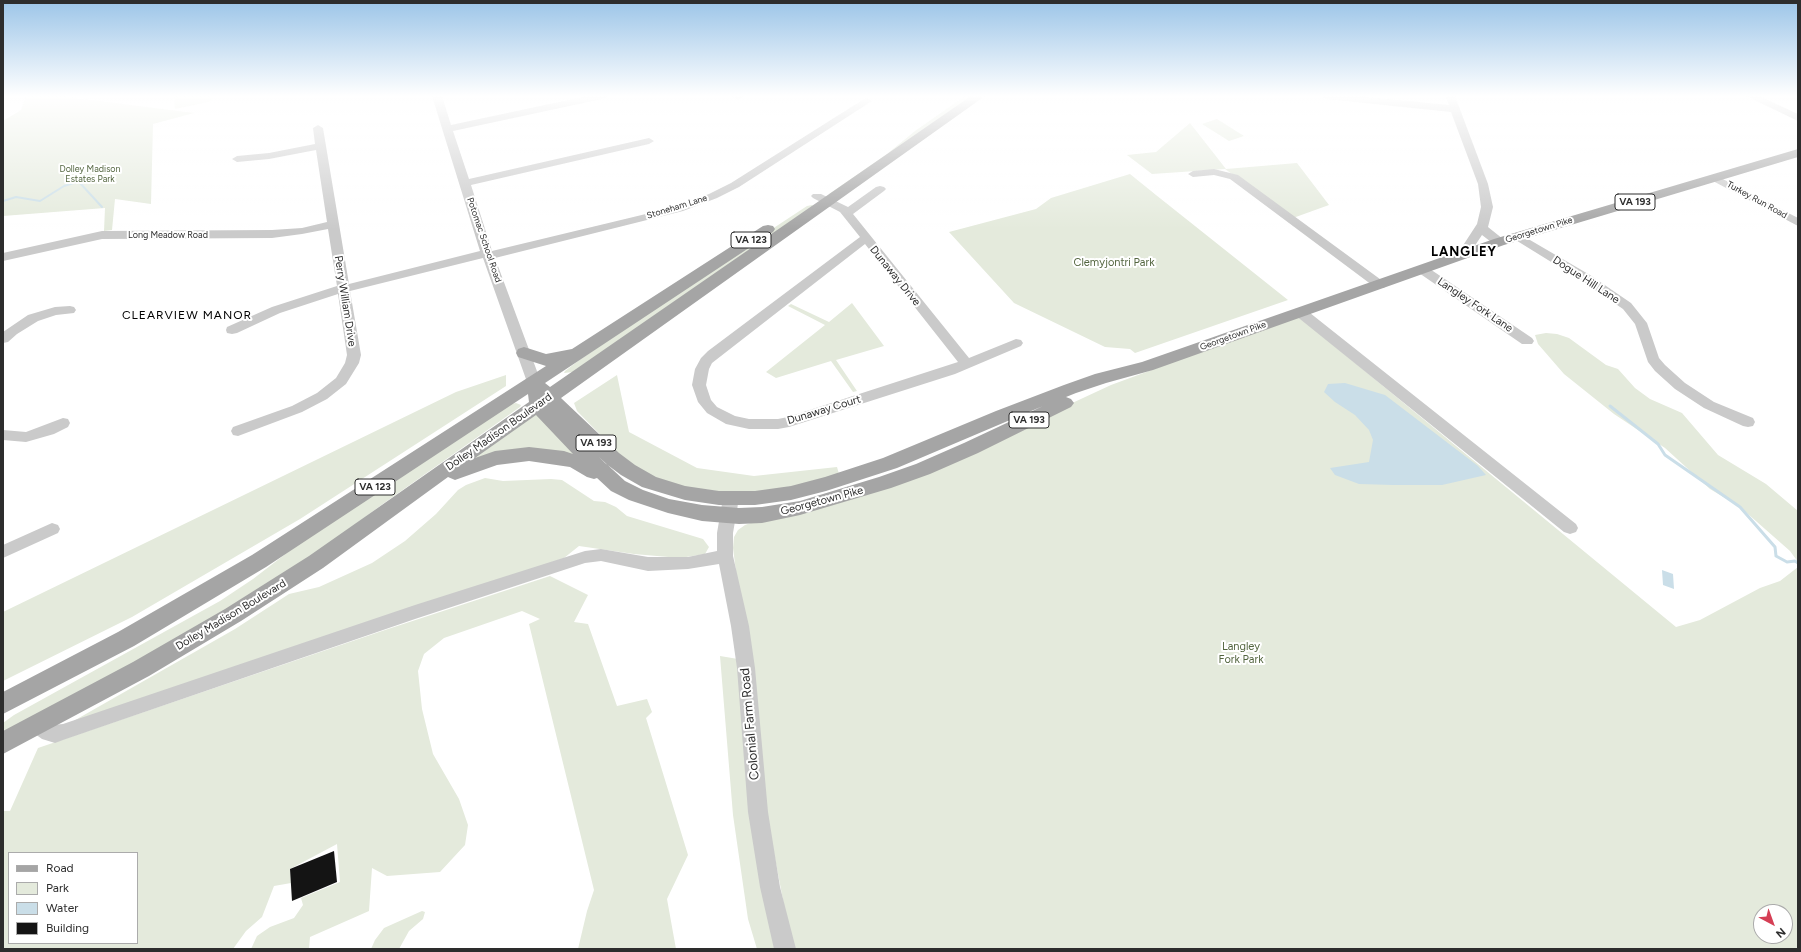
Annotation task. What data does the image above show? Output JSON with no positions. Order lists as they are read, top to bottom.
{
  "streets": {
    "main road": [
      "VA 193",
      "Georgetown Pike",
      "VA 123",
      "Dolley Madison Boulevard"
    ],
    "street": [
      "Turkey Run Road",
      "Stoneham Lane",
      "Long Meadow Road",
      "Potomac School Road",
      "Dunaway Drive",
      "Dogue Hill Lane",
      "Perry William Drive",
      "Langley Fork Lane",
      "Dunaway Court",
      "Colonial Farm Road"
    ]
  },
  "crossings": [
    ["Turkey Run Road", "Georgetown Pike"],
    ["Stoneham Lane", "Potomac School Road"],
    ["Stoneham Lane", "Perry William Drive"],
    ["Georgetown Pike", "Dogue Hill Lane"],
    ["Georgetown Pike", "Langley Fork Lane"],
    ["Georgetown Pike", "Dolley Madison Boulevard"],
    ["Georgetown Pike", "Colonial Farm Road"],
    ["Long Meadow Road", "Perry William Drive"],
    ["Potomac School Road", "Dolley Madison Boulevard"],
    ["Dunaway Drive", "Dunaway Court"],
    ["Dunaway Drive", "Dolley Madison Boulevard"]
  ],
  "districts": ["LANGLEY", "CLEARVIEW MANOR"],
  "parks": ["Dolley Madison Estates Park", "Clemyjontri Park", "Langley Fork Park"],
  "legend": [
    "Road",
    "Park",
    "Water",
    "Building"
  ],
  "north": "bottom right"
}
